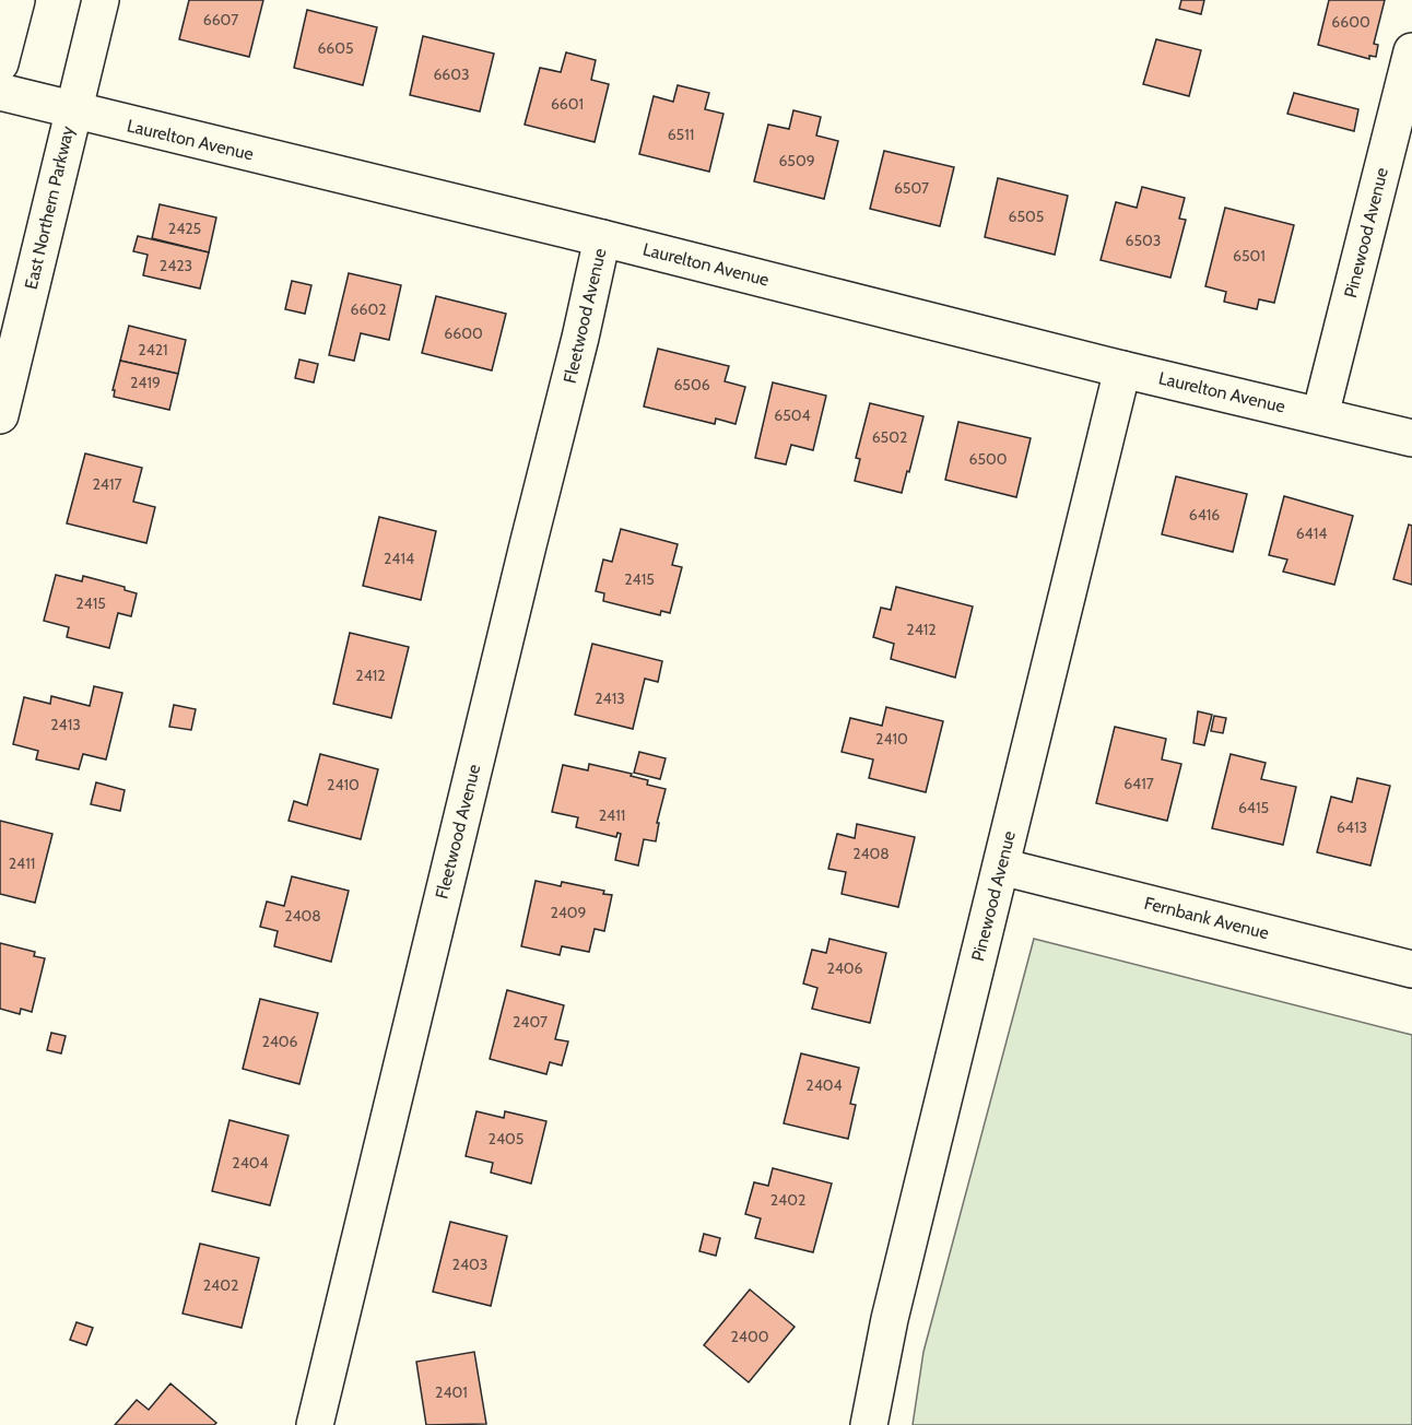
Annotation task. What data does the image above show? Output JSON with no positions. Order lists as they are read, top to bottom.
{
  "streets": {
    "street": [
      "Laurelton Avenue",
      "East Northern Parkway",
      "Pinewood Avenue",
      "Fleetwood Avenue",
      "Fernbank Avenue"
    ]
  },
  "crossings": [
    ["Laurelton Avenue", "East Northern Parkway"],
    ["Laurelton Avenue", "Pinewood Avenue"],
    ["Laurelton Avenue", "Fleetwood Avenue"],
    ["Pinewood Avenue", "Fernbank Avenue"]
  ],
  "house_numbers": [
    "6607",
    "6600",
    "6605",
    "6603",
    "6601",
    "6511",
    "6509",
    "6507",
    "6505",
    "2425",
    "6503",
    "6501",
    "2423",
    "6602",
    "6600",
    "2421",
    "2419",
    "6506",
    "6504",
    "6502",
    "6500",
    "2417",
    "6416",
    "6414",
    "2414",
    "2415",
    "2415",
    "2412",
    "2412",
    "2413",
    "2413",
    "2410",
    "6417",
    "2410",
    "6415",
    "2411",
    "6413",
    "2408",
    "2411",
    "2409",
    "2408",
    "2406",
    "2407",
    "2406",
    "2404",
    "2405",
    "2404",
    "2402",
    "2403",
    "2402",
    "2400",
    "2401"
  ]
}
